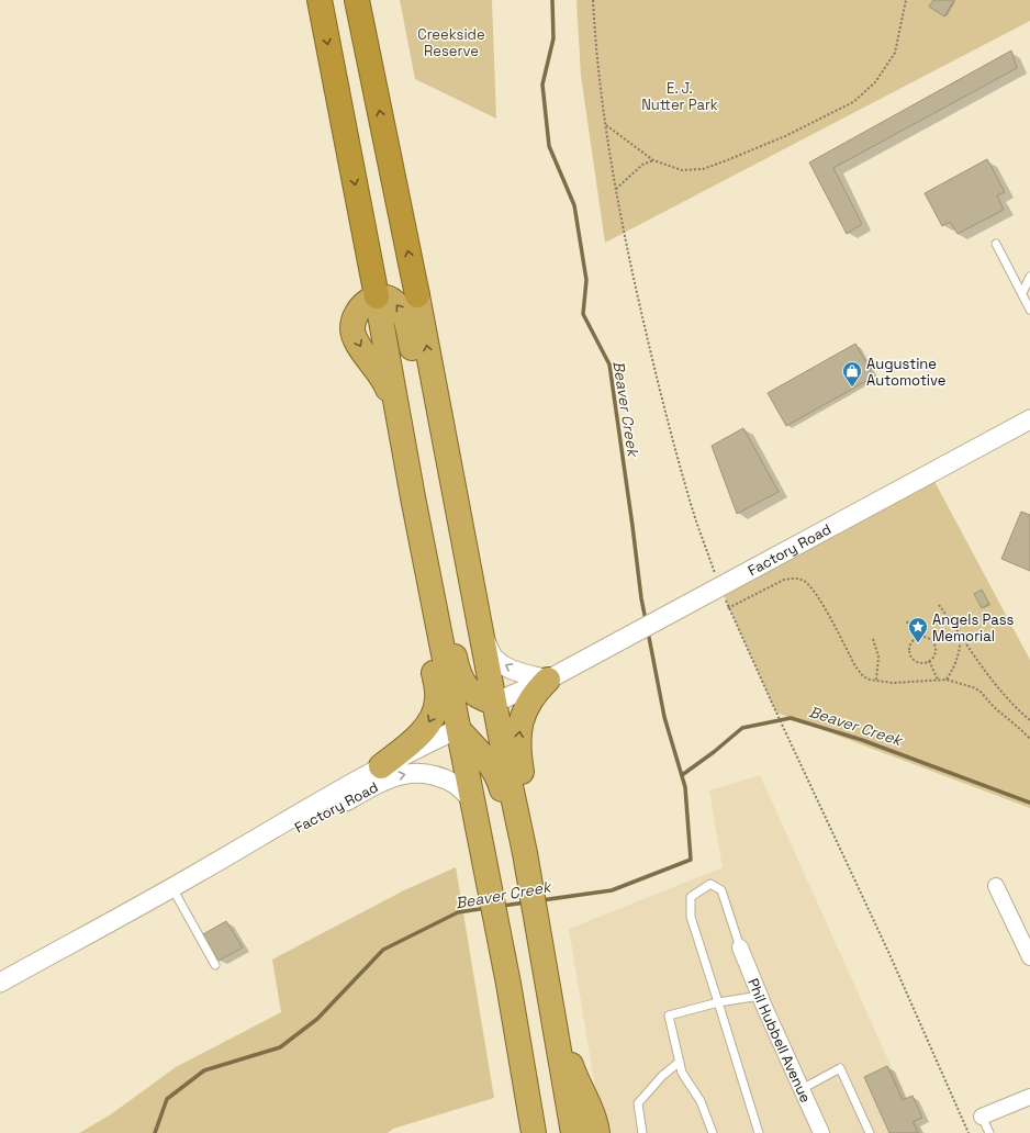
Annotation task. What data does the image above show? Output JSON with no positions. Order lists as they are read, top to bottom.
{
  "streets": {
    "street": ["Factory Road", "Phil Hubbell Avenue"]
  },
  "water": ["Beaver Creek"],
  "parks": ["Creekside Reserve", "E. J. Nutter Park"],
  "places": {
    "shop": ["Augustine Automotive"],
    "place": ["Angels Pass Memorial"]
  }
}
